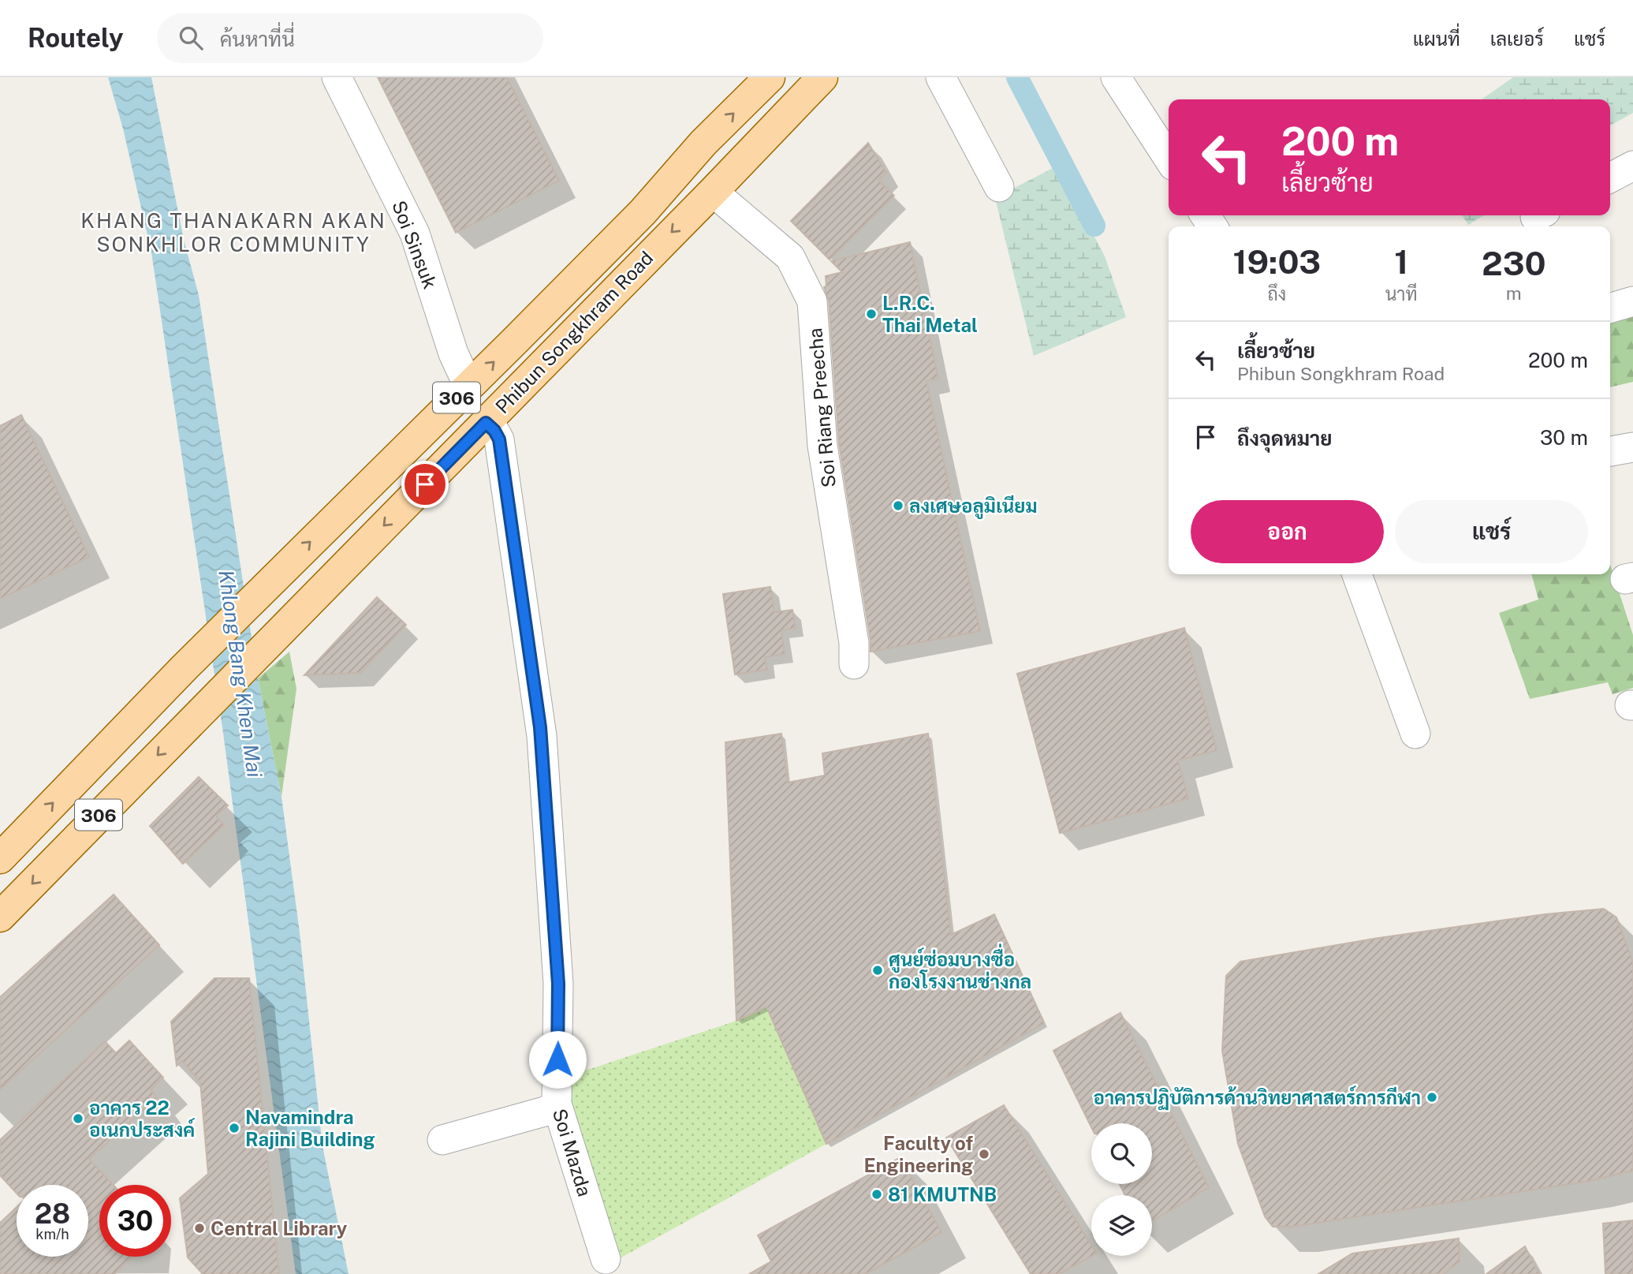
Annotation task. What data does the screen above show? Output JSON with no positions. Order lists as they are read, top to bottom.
{
  "streets": {
    "main road": ["Phibun Songkhram Road", "306"],
    "street": ["Soi Sinsuk", "Soi Riang Preecha", "Soi Mazda"]
  },
  "crossings": [
    ["Soi Sinsuk", "Phibun Songkhram Road"],
    ["Phibun Songkhram Road", "Soi Riang Preecha"],
    ["Phibun Songkhram Road", "Soi Mazda"]
  ],
  "districts": ["KHANG THANAKARN AKAN SONKHLOR COMMUNITY"],
  "water": ["Khlong Bang Khen Mai"],
  "places": [
    "L.R.C. Thai Metal",
    "ลงเศษอลูมิเนียม",
    "ศูนย์ซ่อมบางซื่อ กองโรงงานช่างกล",
    "อาคารปฏิบัติการด้านวิทยาศาสตร์การกีฬา",
    "อาคาร 22 อเนกประสงค์",
    "Navamindra Rajini Building",
    "Faculty of Engineering",
    "81 KMUTNB",
    "Central Library"
  ],
  "page": {
    "header": "Routely",
    "search": "ค้นหาที่นี่",
    "nav": ["แผนที่", "เลเยอร์", "แชร์"],
    "turn": ["200 m", "เลี้ยวซ้าย"],
    "eta": [
      "19:03",
      "ถึง",
      "1",
      "นาที",
      "230",
      "m"
    ],
    "list": [
      {
        "name": "เลี้ยวซ้าย",
        "note": "Phibun Songkhram Road",
        "value": "200 m"
      },
      {
        "name": "ถึงจุดหมาย",
        "value": "30 m"
      }
    ],
    "buttons": ["ออก", "แชร์"],
    "speed": "28 km/h",
    "limit": "30"
  }
}
